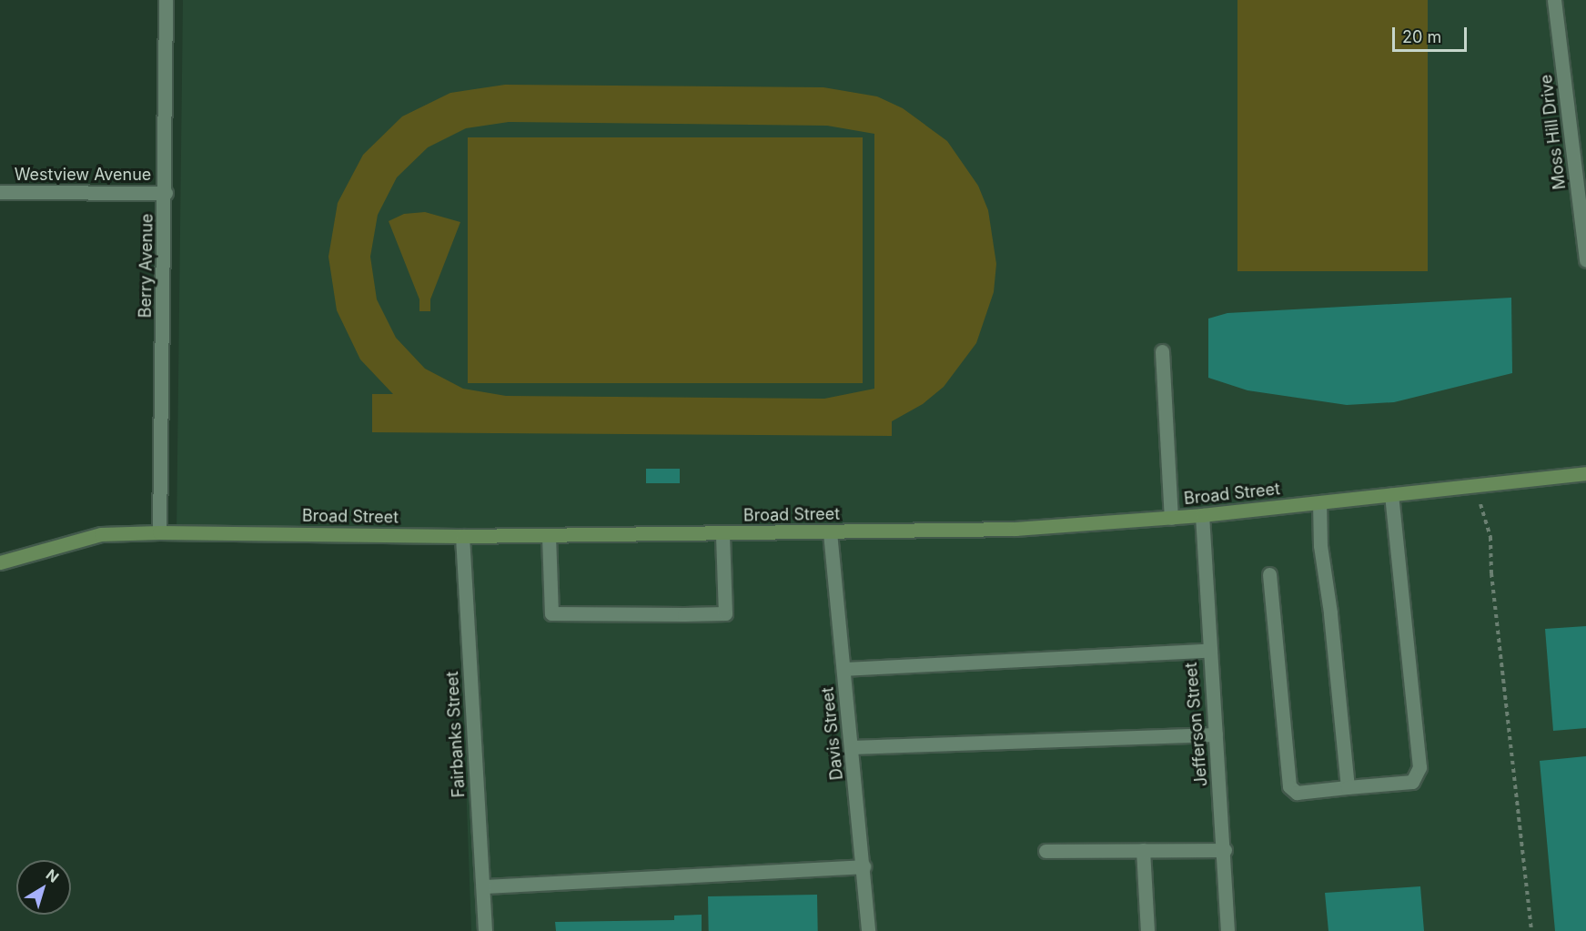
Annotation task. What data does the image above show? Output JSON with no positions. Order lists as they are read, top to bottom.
{
  "streets": {
    "street": [
      "Moss Hill Drive",
      "Westview Avenue",
      "Berry Avenue",
      "Broad Street",
      "Jefferson Street",
      "Davis Street",
      "Fairbanks Street"
    ]
  },
  "crossings": [
    ["Westview Avenue", "Berry Avenue"],
    ["Berry Avenue", "Broad Street"],
    ["Broad Street", "Jefferson Street"],
    ["Broad Street", "Davis Street"],
    ["Broad Street", "Fairbanks Street"]
  ],
  "scale_bar": "20 m",
  "north": "top right"
}
